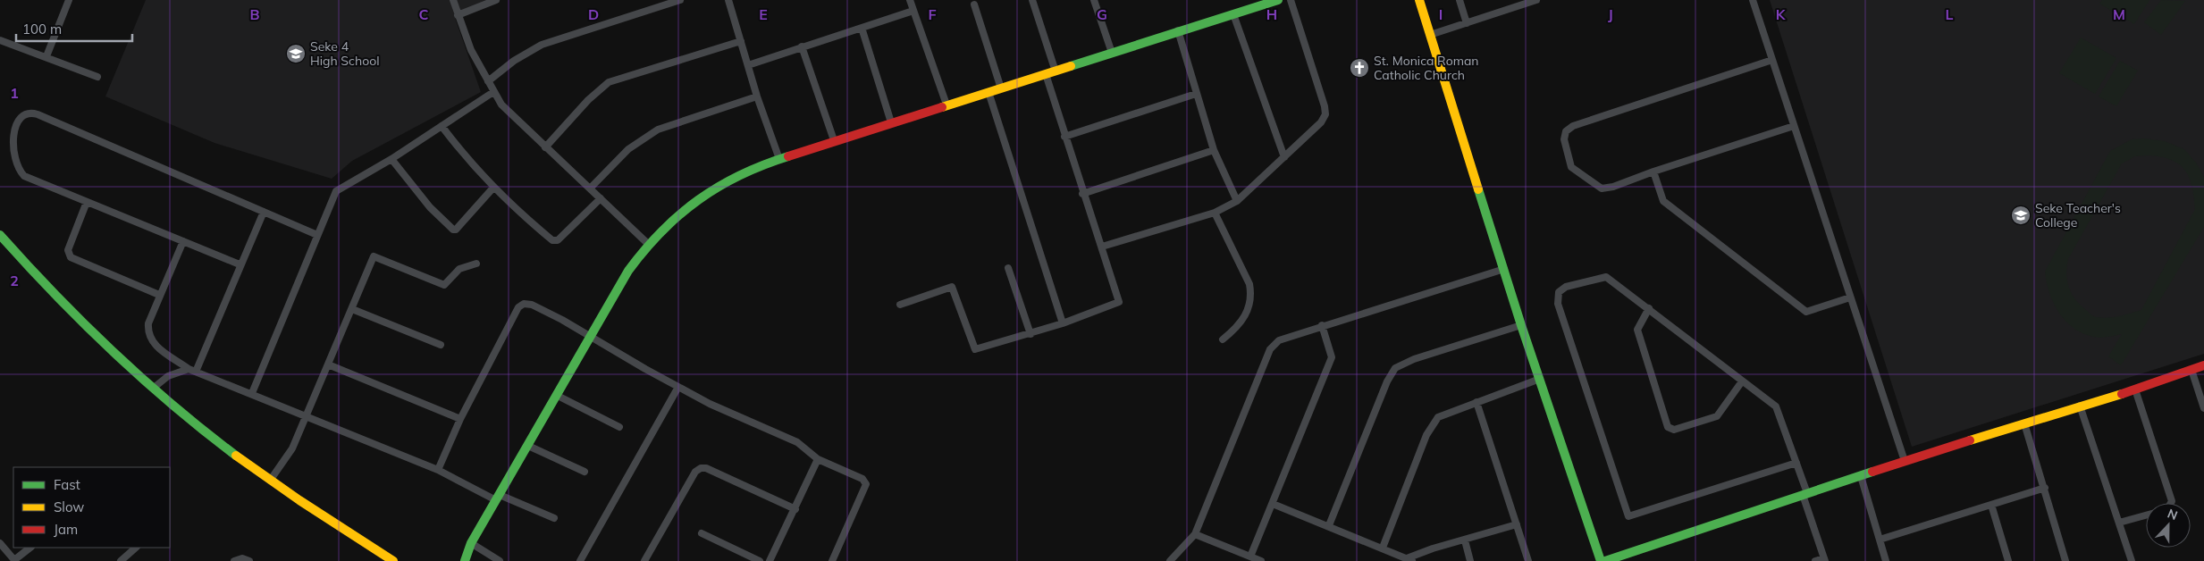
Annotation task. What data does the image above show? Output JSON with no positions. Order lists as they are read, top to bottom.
{
  "places": {
    "school or university": ["Seke 4 High School", "Seke Teacher's College"],
    "church": ["St. Monica Roman Catholic Church"]
  },
  "legend": ["Fast", "Slow", "Jam"],
  "scale_bar": "100 m",
  "north": "top",
  "grid": {
    "columns": [
      "B",
      "C",
      "D",
      "E",
      "F",
      "G",
      "H",
      "I",
      "J",
      "K",
      "L",
      "M"
    ],
    "rows": ["1", "2"]
  }
}
